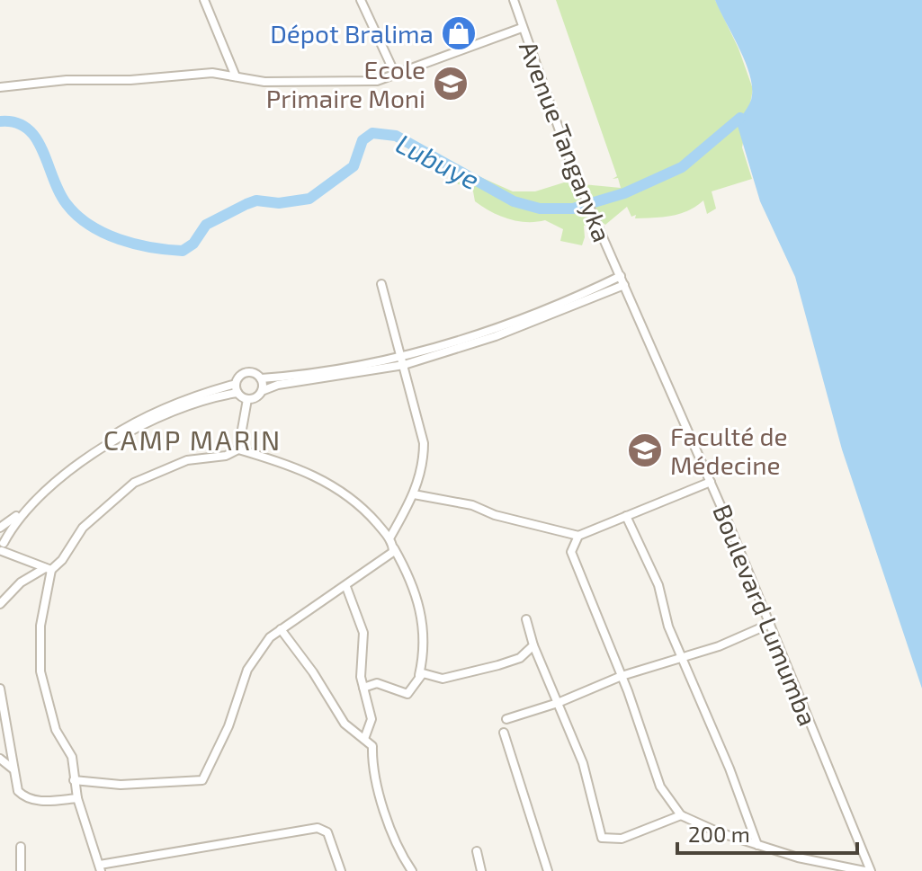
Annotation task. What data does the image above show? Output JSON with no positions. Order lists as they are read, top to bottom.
{
  "streets": {
    "street": ["Avenue Tanganyka", "Boulevard Lumumba"]
  },
  "crossings": [
    ["Avenue Tanganyka", "Boulevard Lumumba"]
  ],
  "districts": ["CAMP MARIN"],
  "water": ["Lubuye"],
  "places": {
    "shop": ["Dépot Bralima"],
    "school or university": ["Ecole Primaire Moni", "Faculté de Médecine"]
  },
  "scale_bar": "200 m"
}
